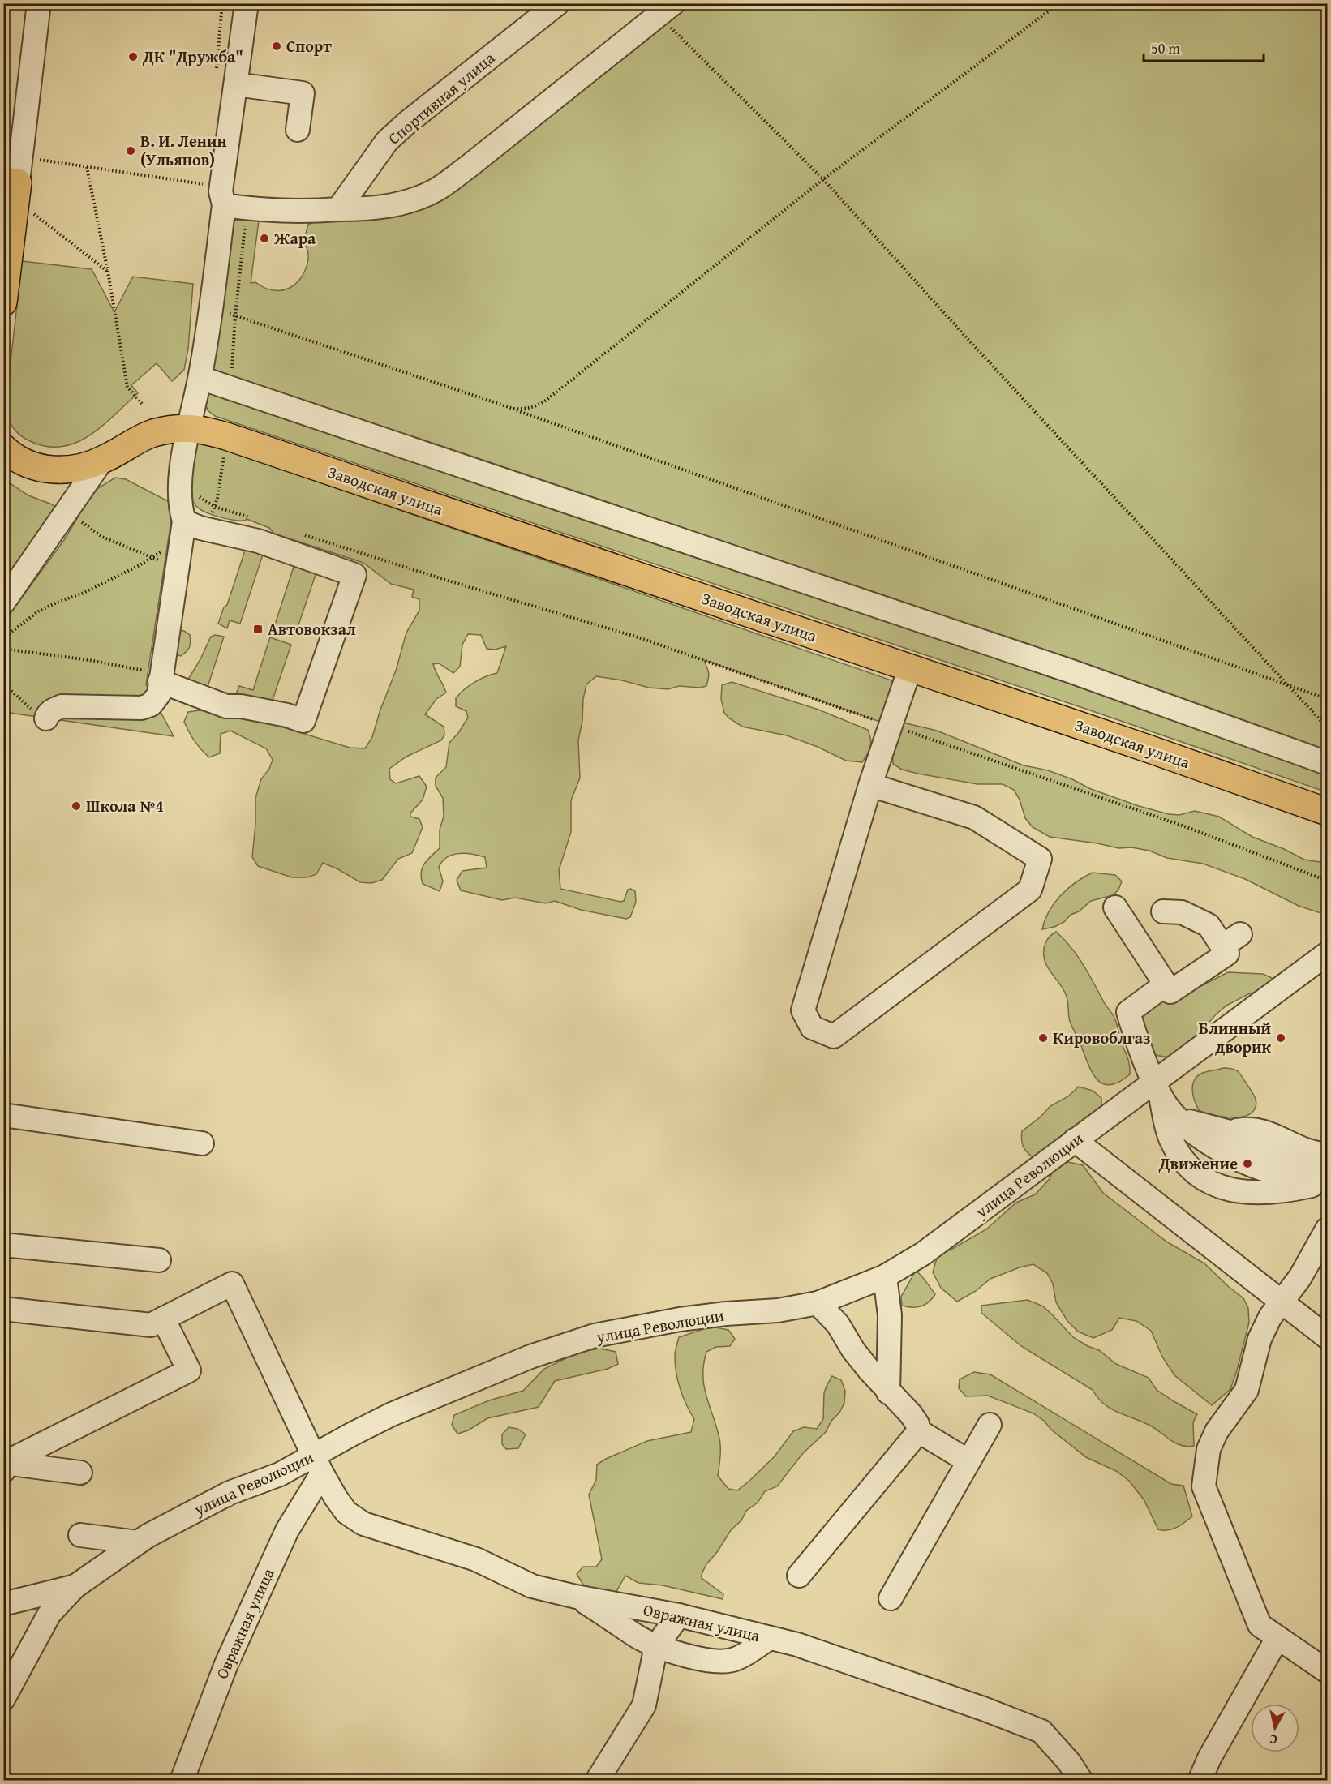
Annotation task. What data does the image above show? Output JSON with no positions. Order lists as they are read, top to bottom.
{
  "streets": {
    "main road": ["Заводская улица"],
    "street": ["Спортивная улица", "улица Революции", "Овражная улица"]
  },
  "crossings": [
    ["улица Революции", "Овражная улица"]
  ],
  "places": {
    "other": [
      "Спорт",
      "ДК \"Дружба\"",
      "В. И. Ленин (Ульянов)",
      "Жара",
      "Школа №4",
      "Кировоблгаз",
      "Блинный дворик",
      "Движение"
    ],
    "transit": ["Автовокзал"]
  },
  "scale_bar": "50 m",
  "north": "bottom"
}
